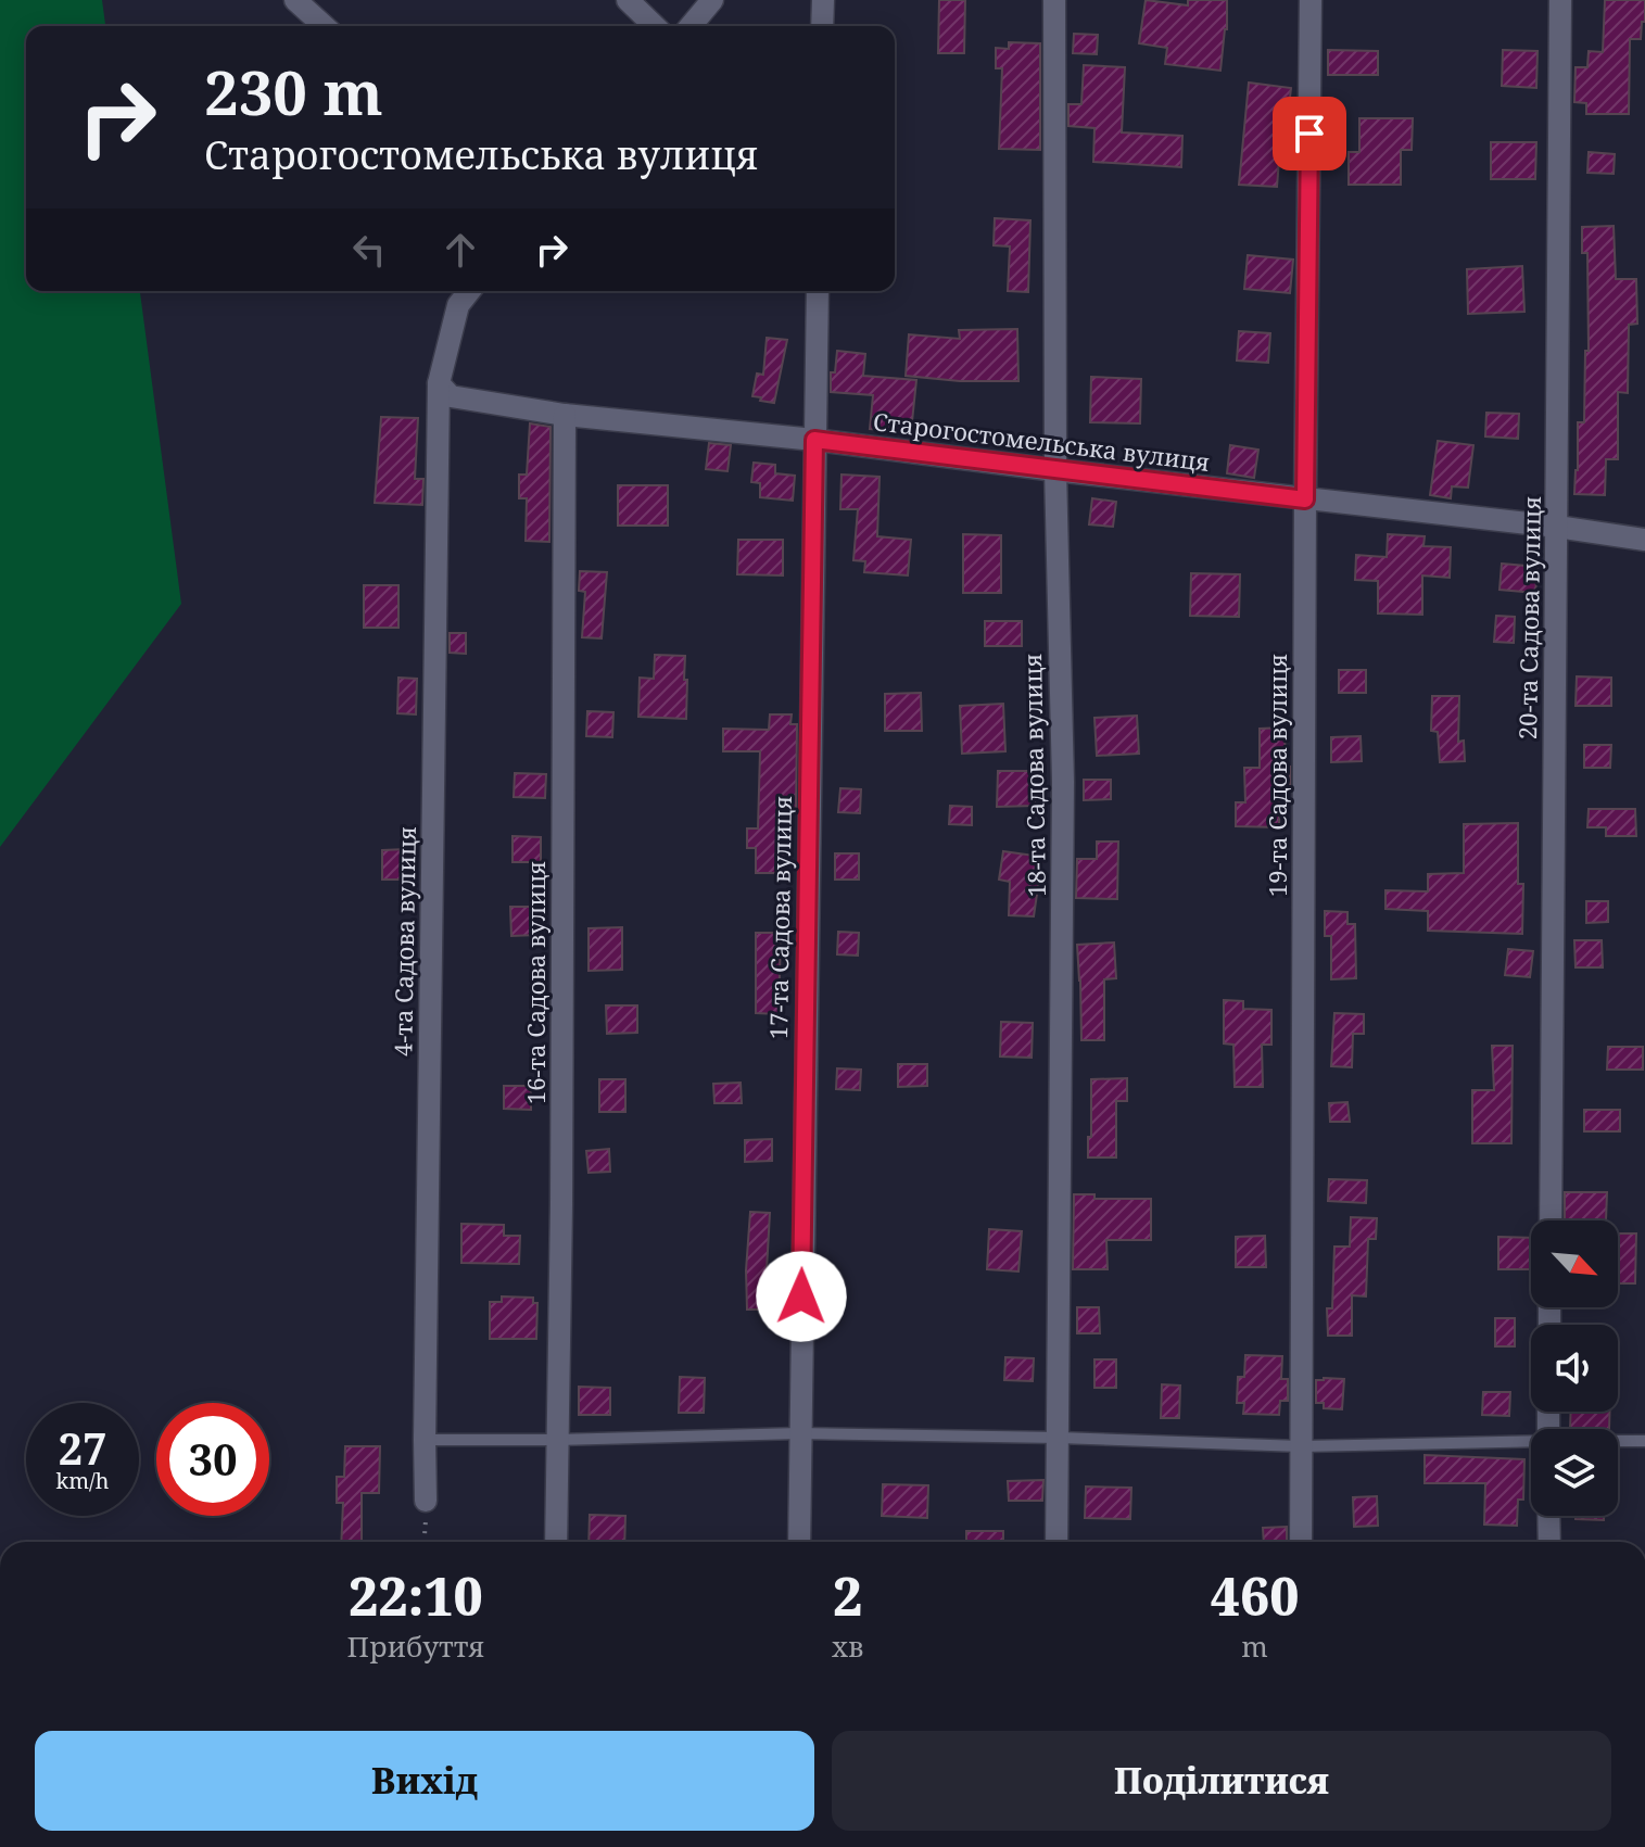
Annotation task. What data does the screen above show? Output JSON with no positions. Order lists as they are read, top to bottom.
{
  "streets": {
    "street": [
      "Старогостомельська вулиця",
      "20-та Садова вулиця",
      "18-та Садова вулиця",
      "19-та Садова вулиця",
      "17-та Садова вулиця",
      "4-та Садова вулиця",
      "16-та Садова вулиця"
    ]
  },
  "crossings": [
    ["Старогостомельська вулиця", "20-та Садова вулиця"],
    ["Старогостомельська вулиця", "18-та Садова вулиця"],
    ["Старогостомельська вулиця", "19-та Садова вулиця"],
    ["Старогостомельська вулиця", "17-та Садова вулиця"],
    ["Старогостомельська вулиця", "4-та Садова вулиця"],
    ["Старогостомельська вулиця", "16-та Садова вулиця"]
  ],
  "north": "bottom right",
  "page": {
    "turn": ["230 m", "Старогостомельська вулиця"],
    "speed": "27 km/h",
    "limit": "30",
    "eta": [
      "22:10",
      "Прибуття",
      "2",
      "хв",
      "460",
      "m"
    ],
    "buttons": ["Вихід", "Поділитися"]
  }
}
